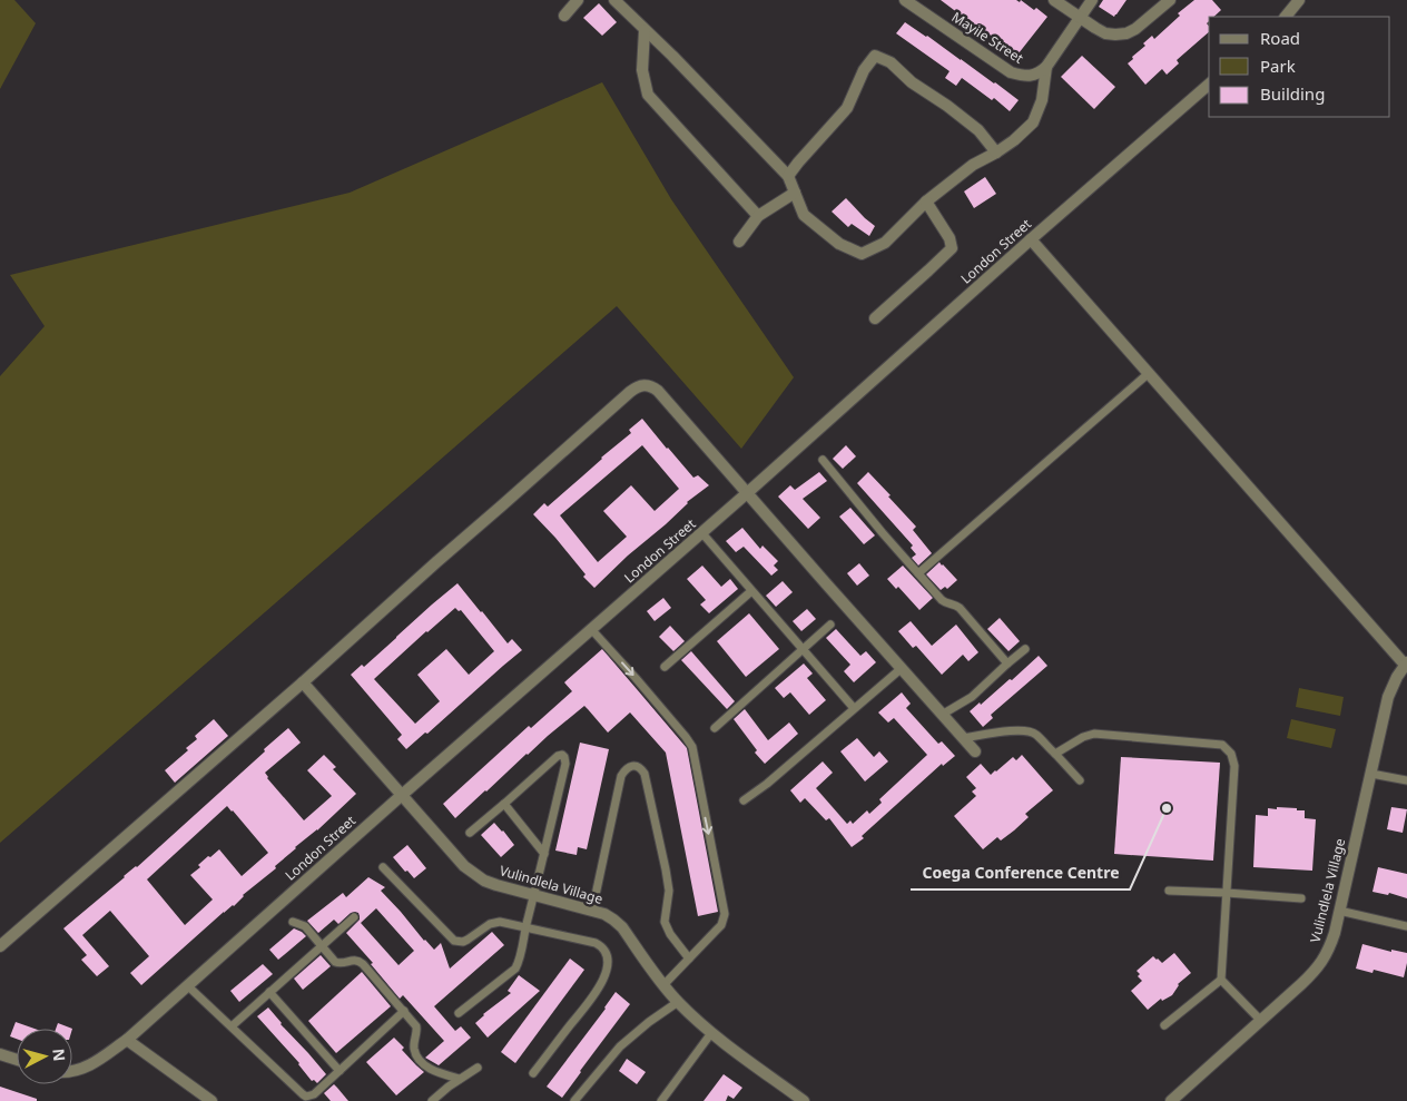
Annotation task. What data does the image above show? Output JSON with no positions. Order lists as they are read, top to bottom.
{
  "streets": {
    "street": ["Mayile Street", "London Street", "Vulindlela Village"]
  },
  "crossings": [
    ["London Street", "Vulindlela Village"]
  ],
  "places": ["Coega Conference Centre"],
  "legend": ["Road", "Park", "Building"],
  "north": "right"
}
